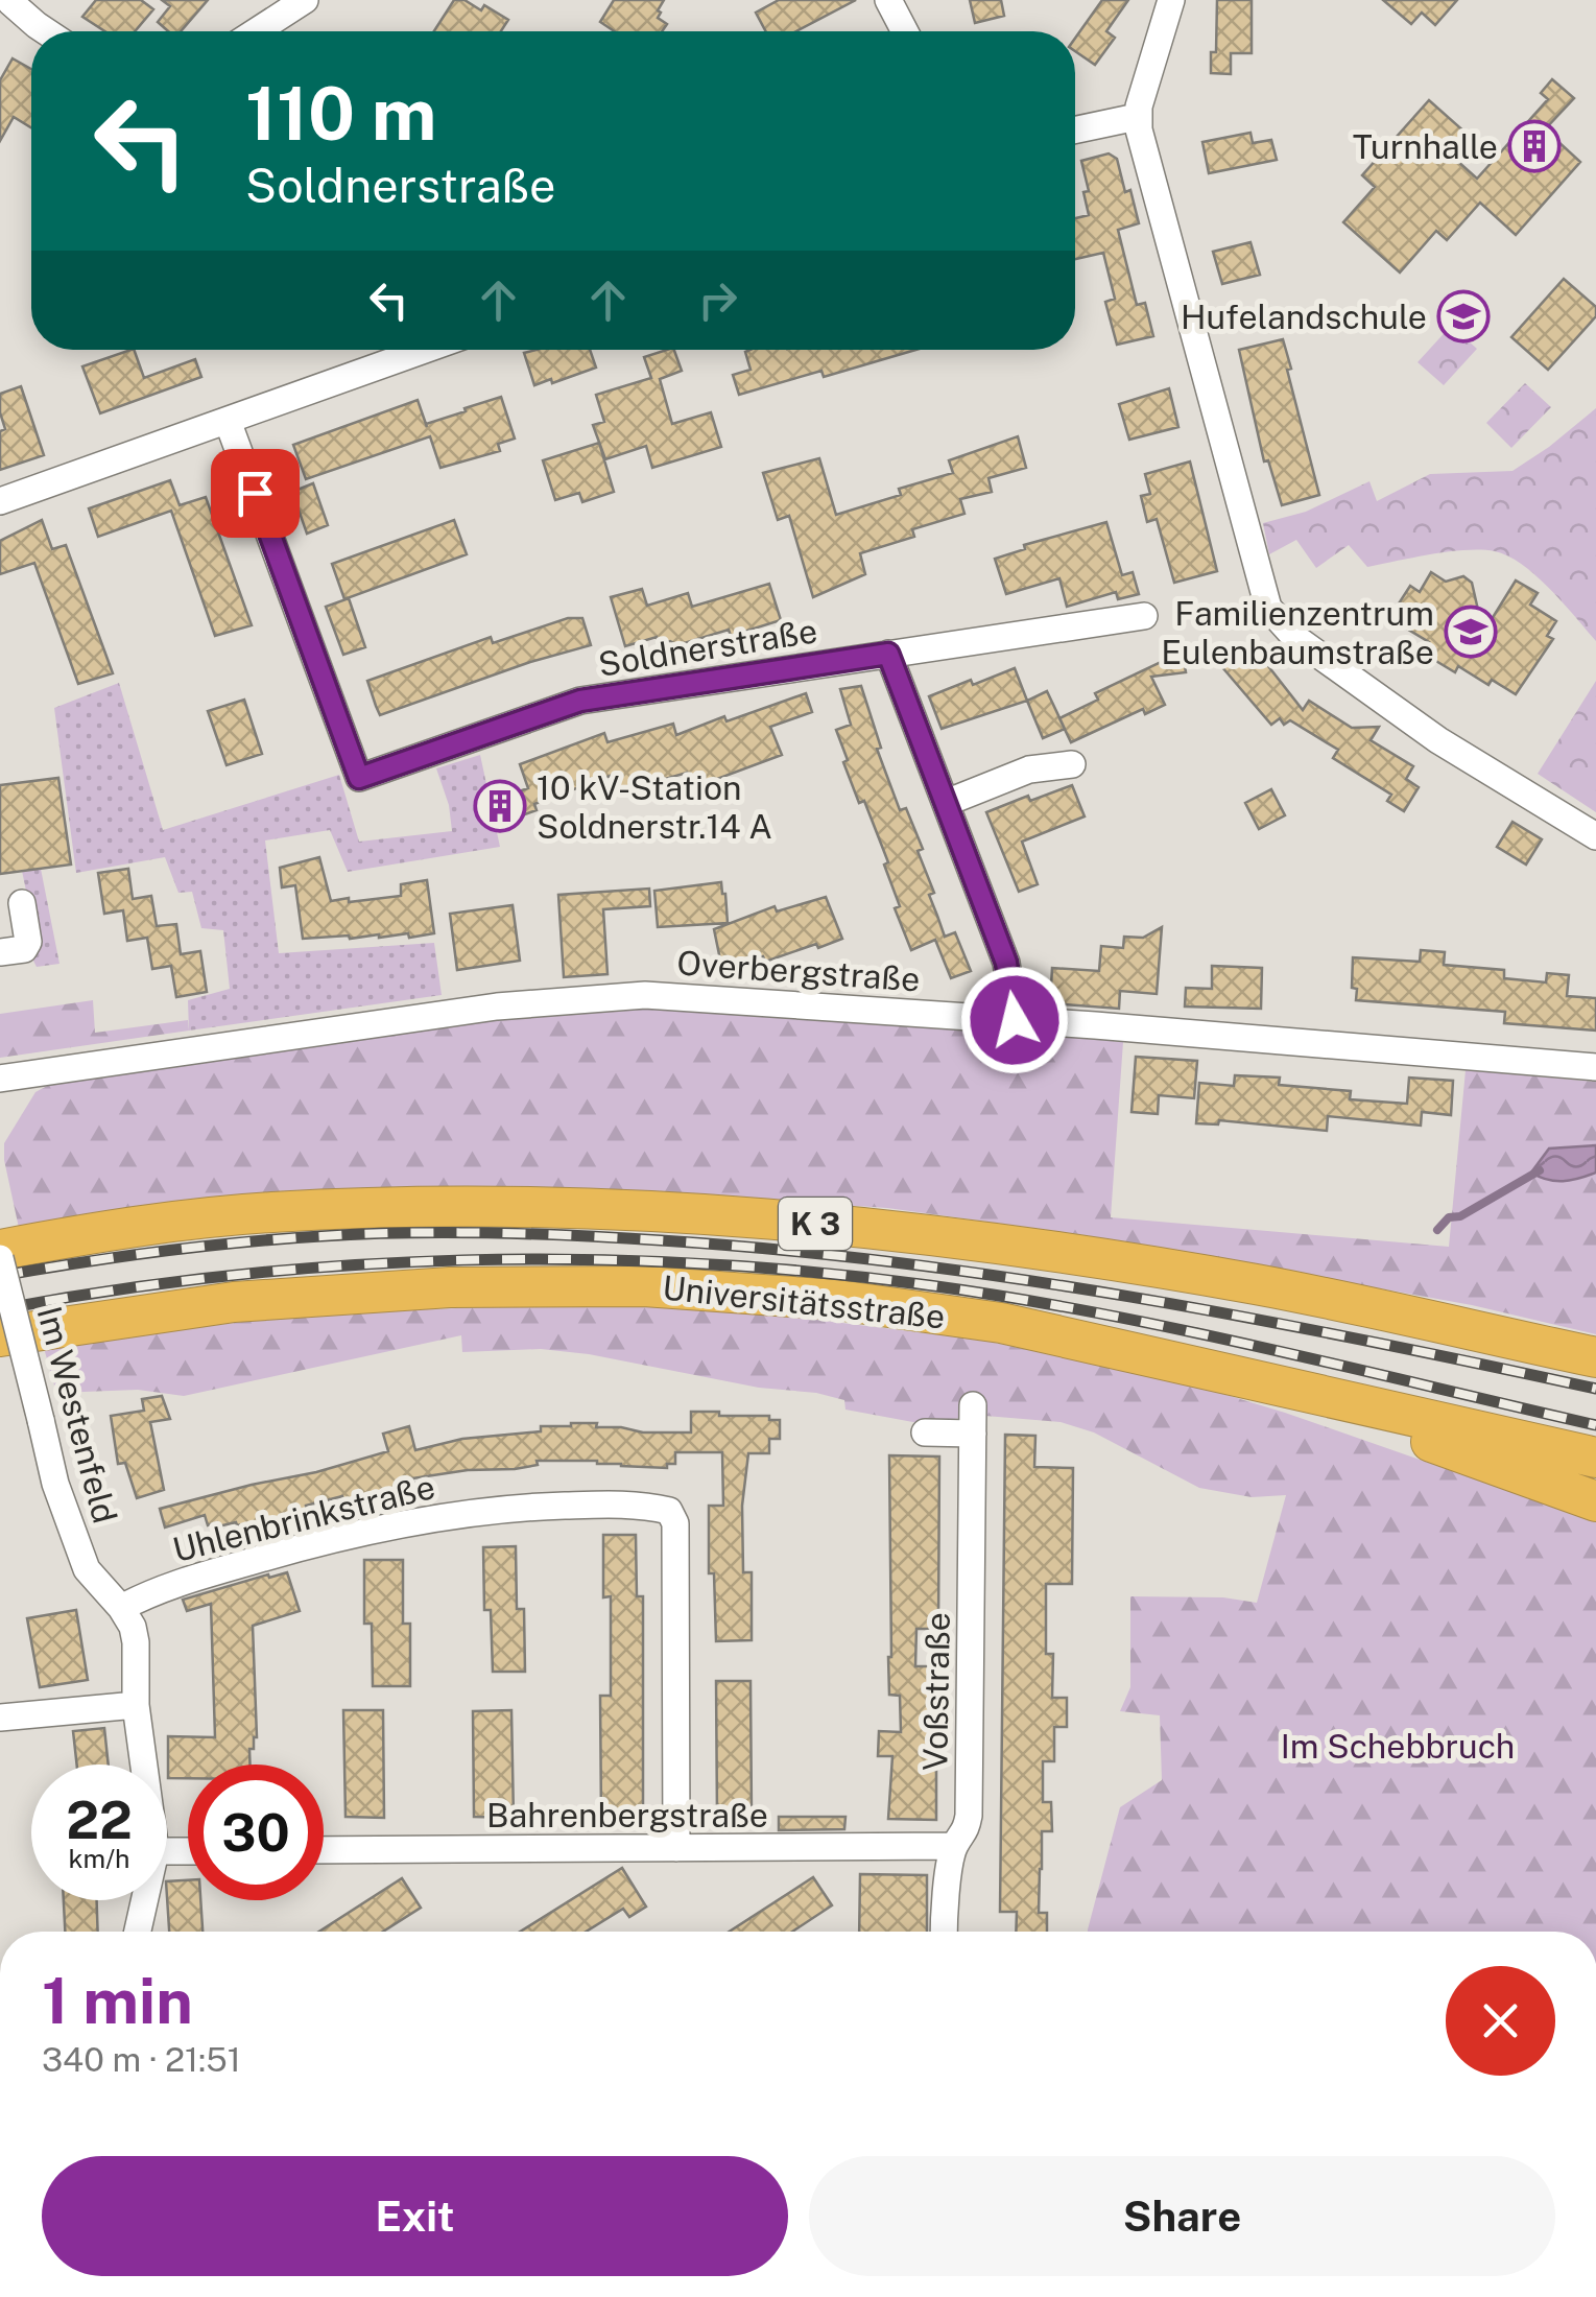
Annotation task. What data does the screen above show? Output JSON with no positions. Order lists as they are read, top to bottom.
{
  "streets": {
    "highway": ["K 3", "Universitätsstraße"],
    "street": [
      "Soldnerstraße",
      "Overbergstraße",
      "Im Westenfeld",
      "Uhlenbrinkstraße",
      "Voßstraße",
      "Bahrenbergstraße"
    ]
  },
  "crossings": [
    ["Im Westenfeld", "Uhlenbrinkstraße"],
    ["Uhlenbrinkstraße", "Bahrenbergstraße"],
    ["Voßstraße", "Bahrenbergstraße"]
  ],
  "parks": ["Im Schebbruch"],
  "places": {
    "building": ["Turnhalle", "10 kV-Station Soldnerstr.14 A"],
    "school or university": ["Hufelandschule", "Familienzentrum Eulenbaumstraße"]
  },
  "page": {
    "turn": ["110 m", "Soldnerstraße"],
    "speed": "22 km/h",
    "limit": "30",
    "heading": ["1 min", "340 m · 21:51"],
    "buttons": ["Exit", "Share"]
  }
}
